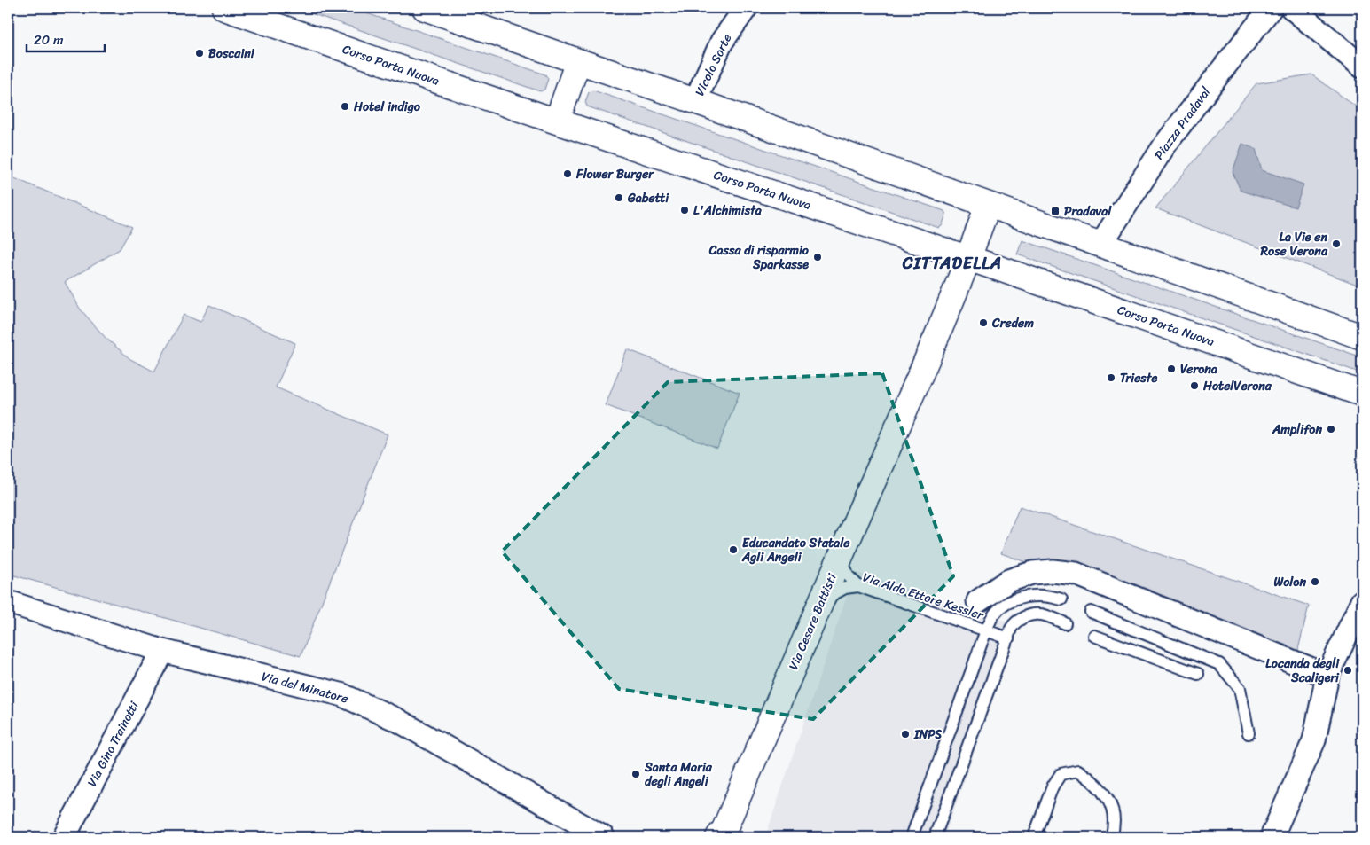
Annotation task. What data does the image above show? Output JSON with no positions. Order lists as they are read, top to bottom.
{
  "streets": {
    "street": [
      "Corso Porta Nuova",
      "Vicolo Sorte",
      "Piazza Pradaval",
      "Via Cesare Battisti",
      "Via del Minatore",
      "Via Gino Trainotti"
    ],
    "lane": ["Via Aldo Ettore Kessler"]
  },
  "crossings": [
    ["Corso Porta Nuova", "Via Cesare Battisti"],
    ["Via Aldo Ettore Kessler", "Via Cesare Battisti"],
    ["Via del Minatore", "Via Gino Trainotti"]
  ],
  "districts": ["CITTADELLA"],
  "places": {
    "other": [
      "Boscaini",
      "Hotel indigo",
      "Flower Burger",
      "Gabetti",
      "L'Alchimista",
      "La Vie en Rose Verona",
      "Cassa di risparmio Sparkasse",
      "Credem",
      "Verona",
      "Trieste",
      "HotelVerona",
      "Amplifon",
      "Educandato Statale Agli Angeli",
      "Wolon",
      "Locanda degli Scaligeri",
      "INPS",
      "Santa Maria degli Angeli"
    ],
    "transit": ["Pradaval"]
  },
  "scale_bar": "20 m"
}
